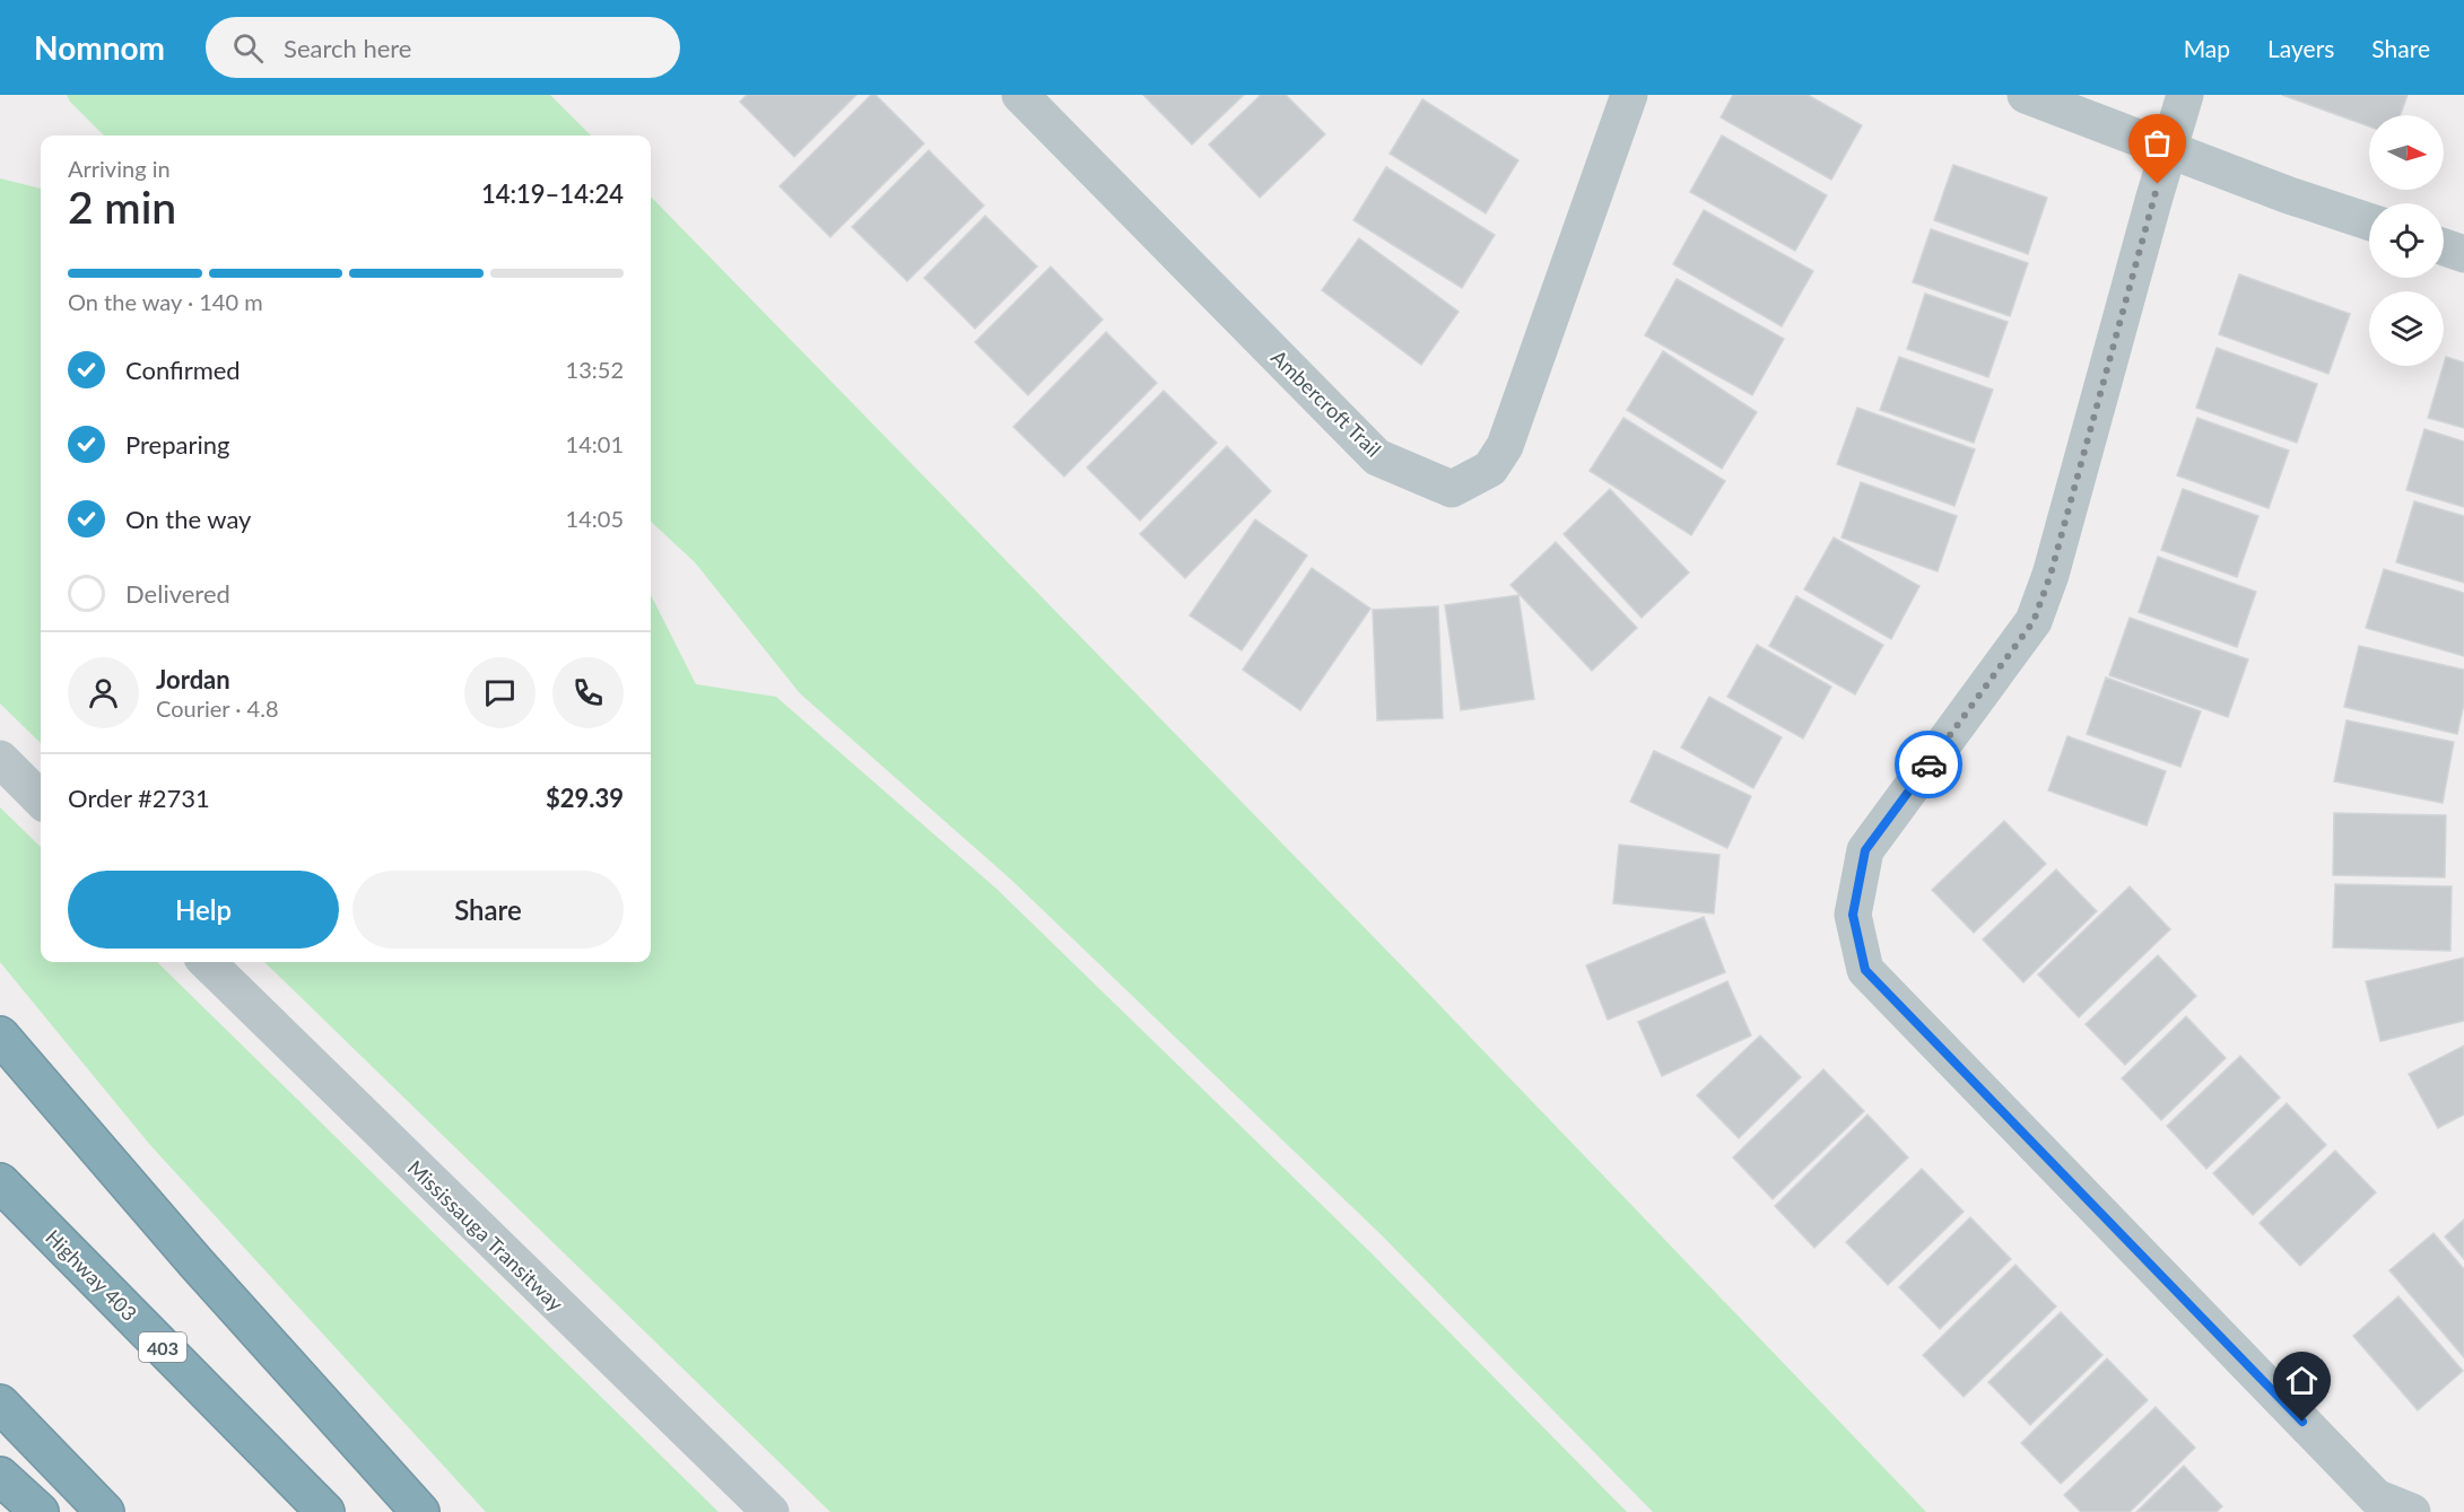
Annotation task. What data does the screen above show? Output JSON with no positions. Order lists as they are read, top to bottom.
{
  "streets": {
    "highway": ["Highway 403", "403"],
    "street": ["Ambercroft Trail", "Mississauga Transitway"]
  },
  "north": "right",
  "page": {
    "header": "Nomnom",
    "search": "Search here",
    "nav": ["Map", "Layers", "Share"],
    "heading": ["2 min", "Arriving in", "14:19–14:24"],
    "panel": [
      "Jordan",
      "Courier · 4.8",
      "Order #2731",
      "$29.39"
    ],
    "bar": "On the way · 140 m",
    "list": [
      ["Confirmed", "13:52"],
      ["Preparing", "14:01"],
      ["On the way", "14:05"],
      "Delivered"
    ],
    "buttons": ["Help", "Share"]
  }
}
